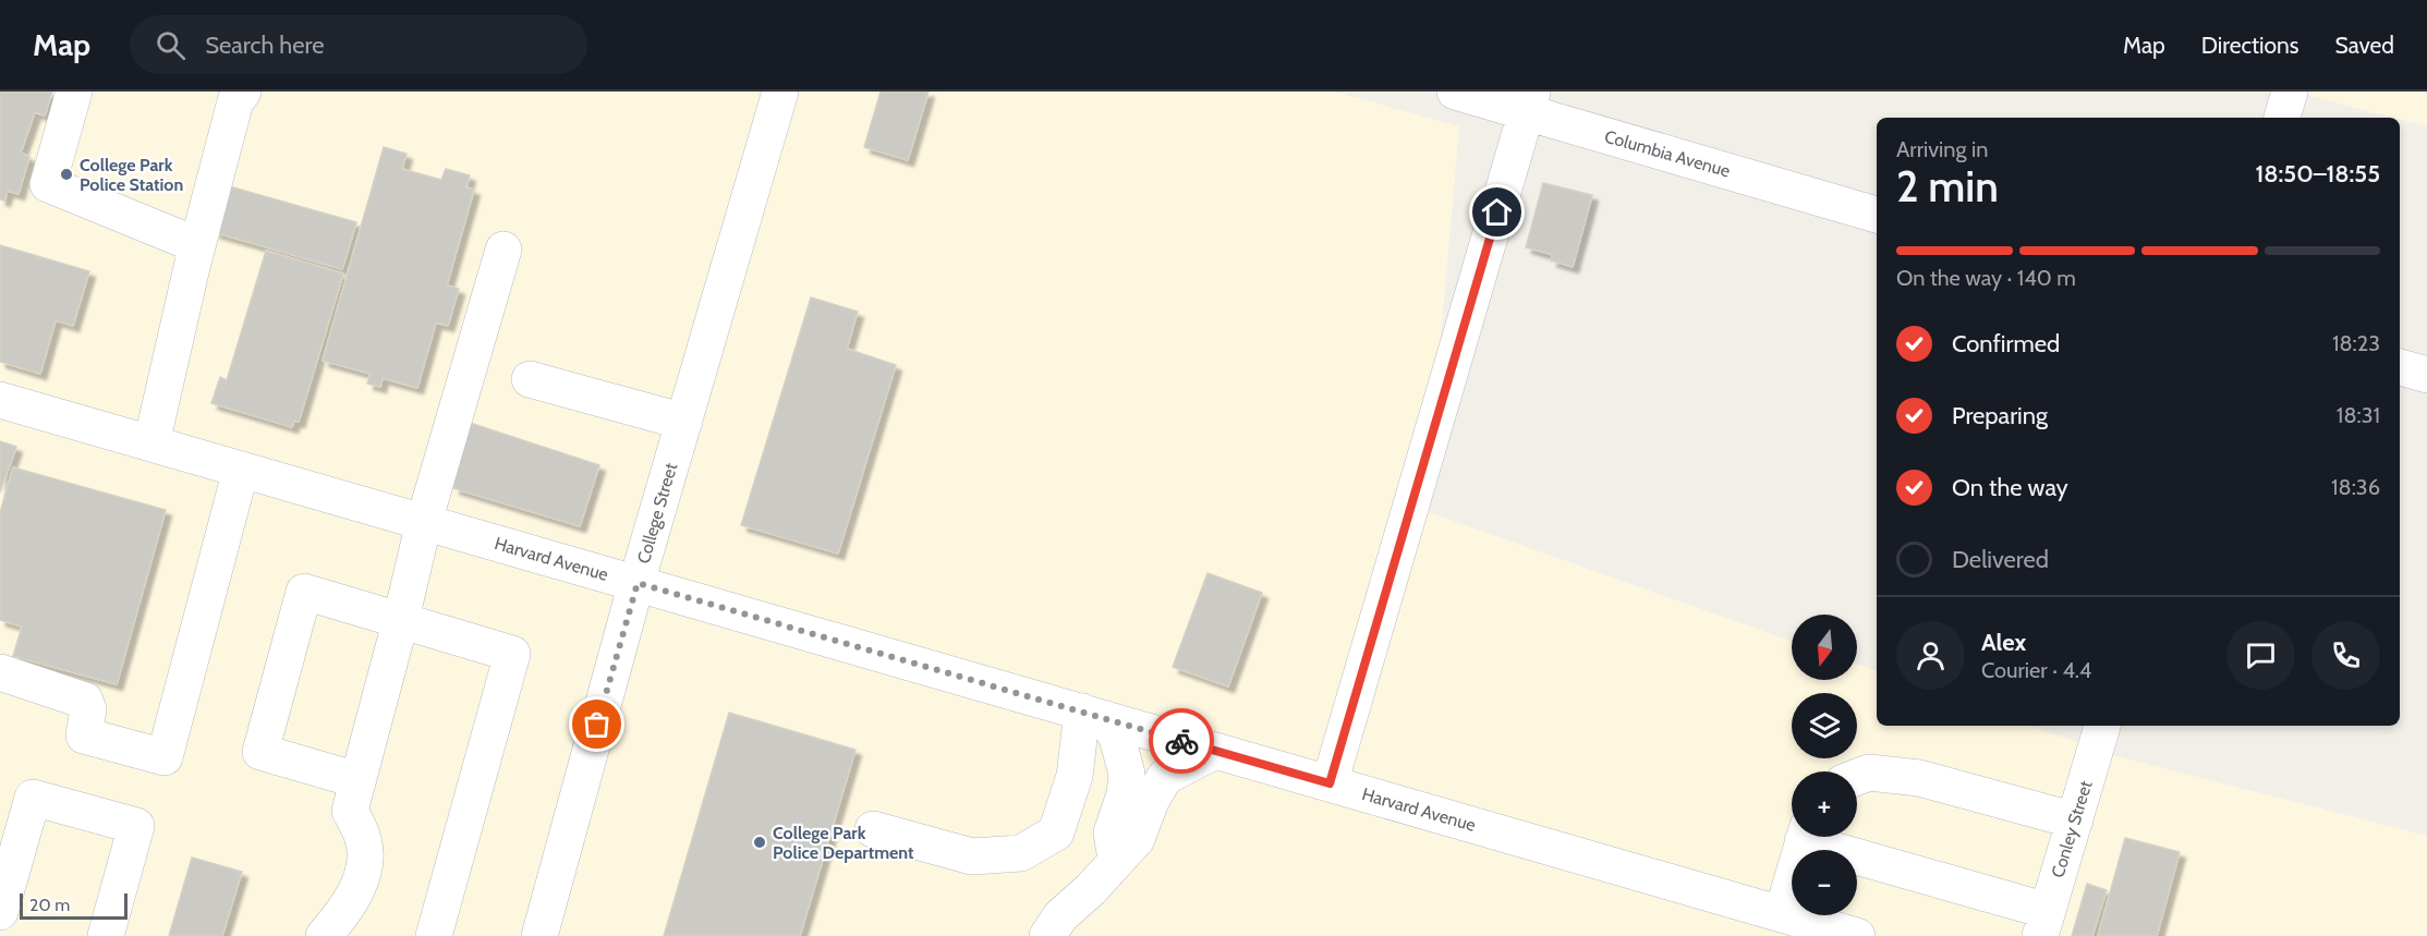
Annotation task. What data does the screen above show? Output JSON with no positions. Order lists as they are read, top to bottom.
{
  "streets": {
    "street": [
      "Columbia Avenue",
      "College Street",
      "Harvard Avenue",
      "Conley Street"
    ]
  },
  "crossings": [
    ["College Street", "Harvard Avenue"]
  ],
  "places": ["College Park Police Station", "College Park Police Department"],
  "scale_bar": "20 m",
  "north": "bottom",
  "page": {
    "header": "Map",
    "search": "Search here",
    "nav": ["Map", "Directions", "Saved"],
    "heading": ["2 min", "Arriving in", "18:50–18:55"],
    "panel": ["Alex", "Courier · 4.4"],
    "bar": "On the way · 140 m",
    "list": [
      ["Confirmed", "18:23"],
      ["Preparing", "18:31"],
      ["On the way", "18:36"],
      "Delivered"
    ],
    "map_buttons": ["+", "−"],
    "scale": "20 m"
  }
}
